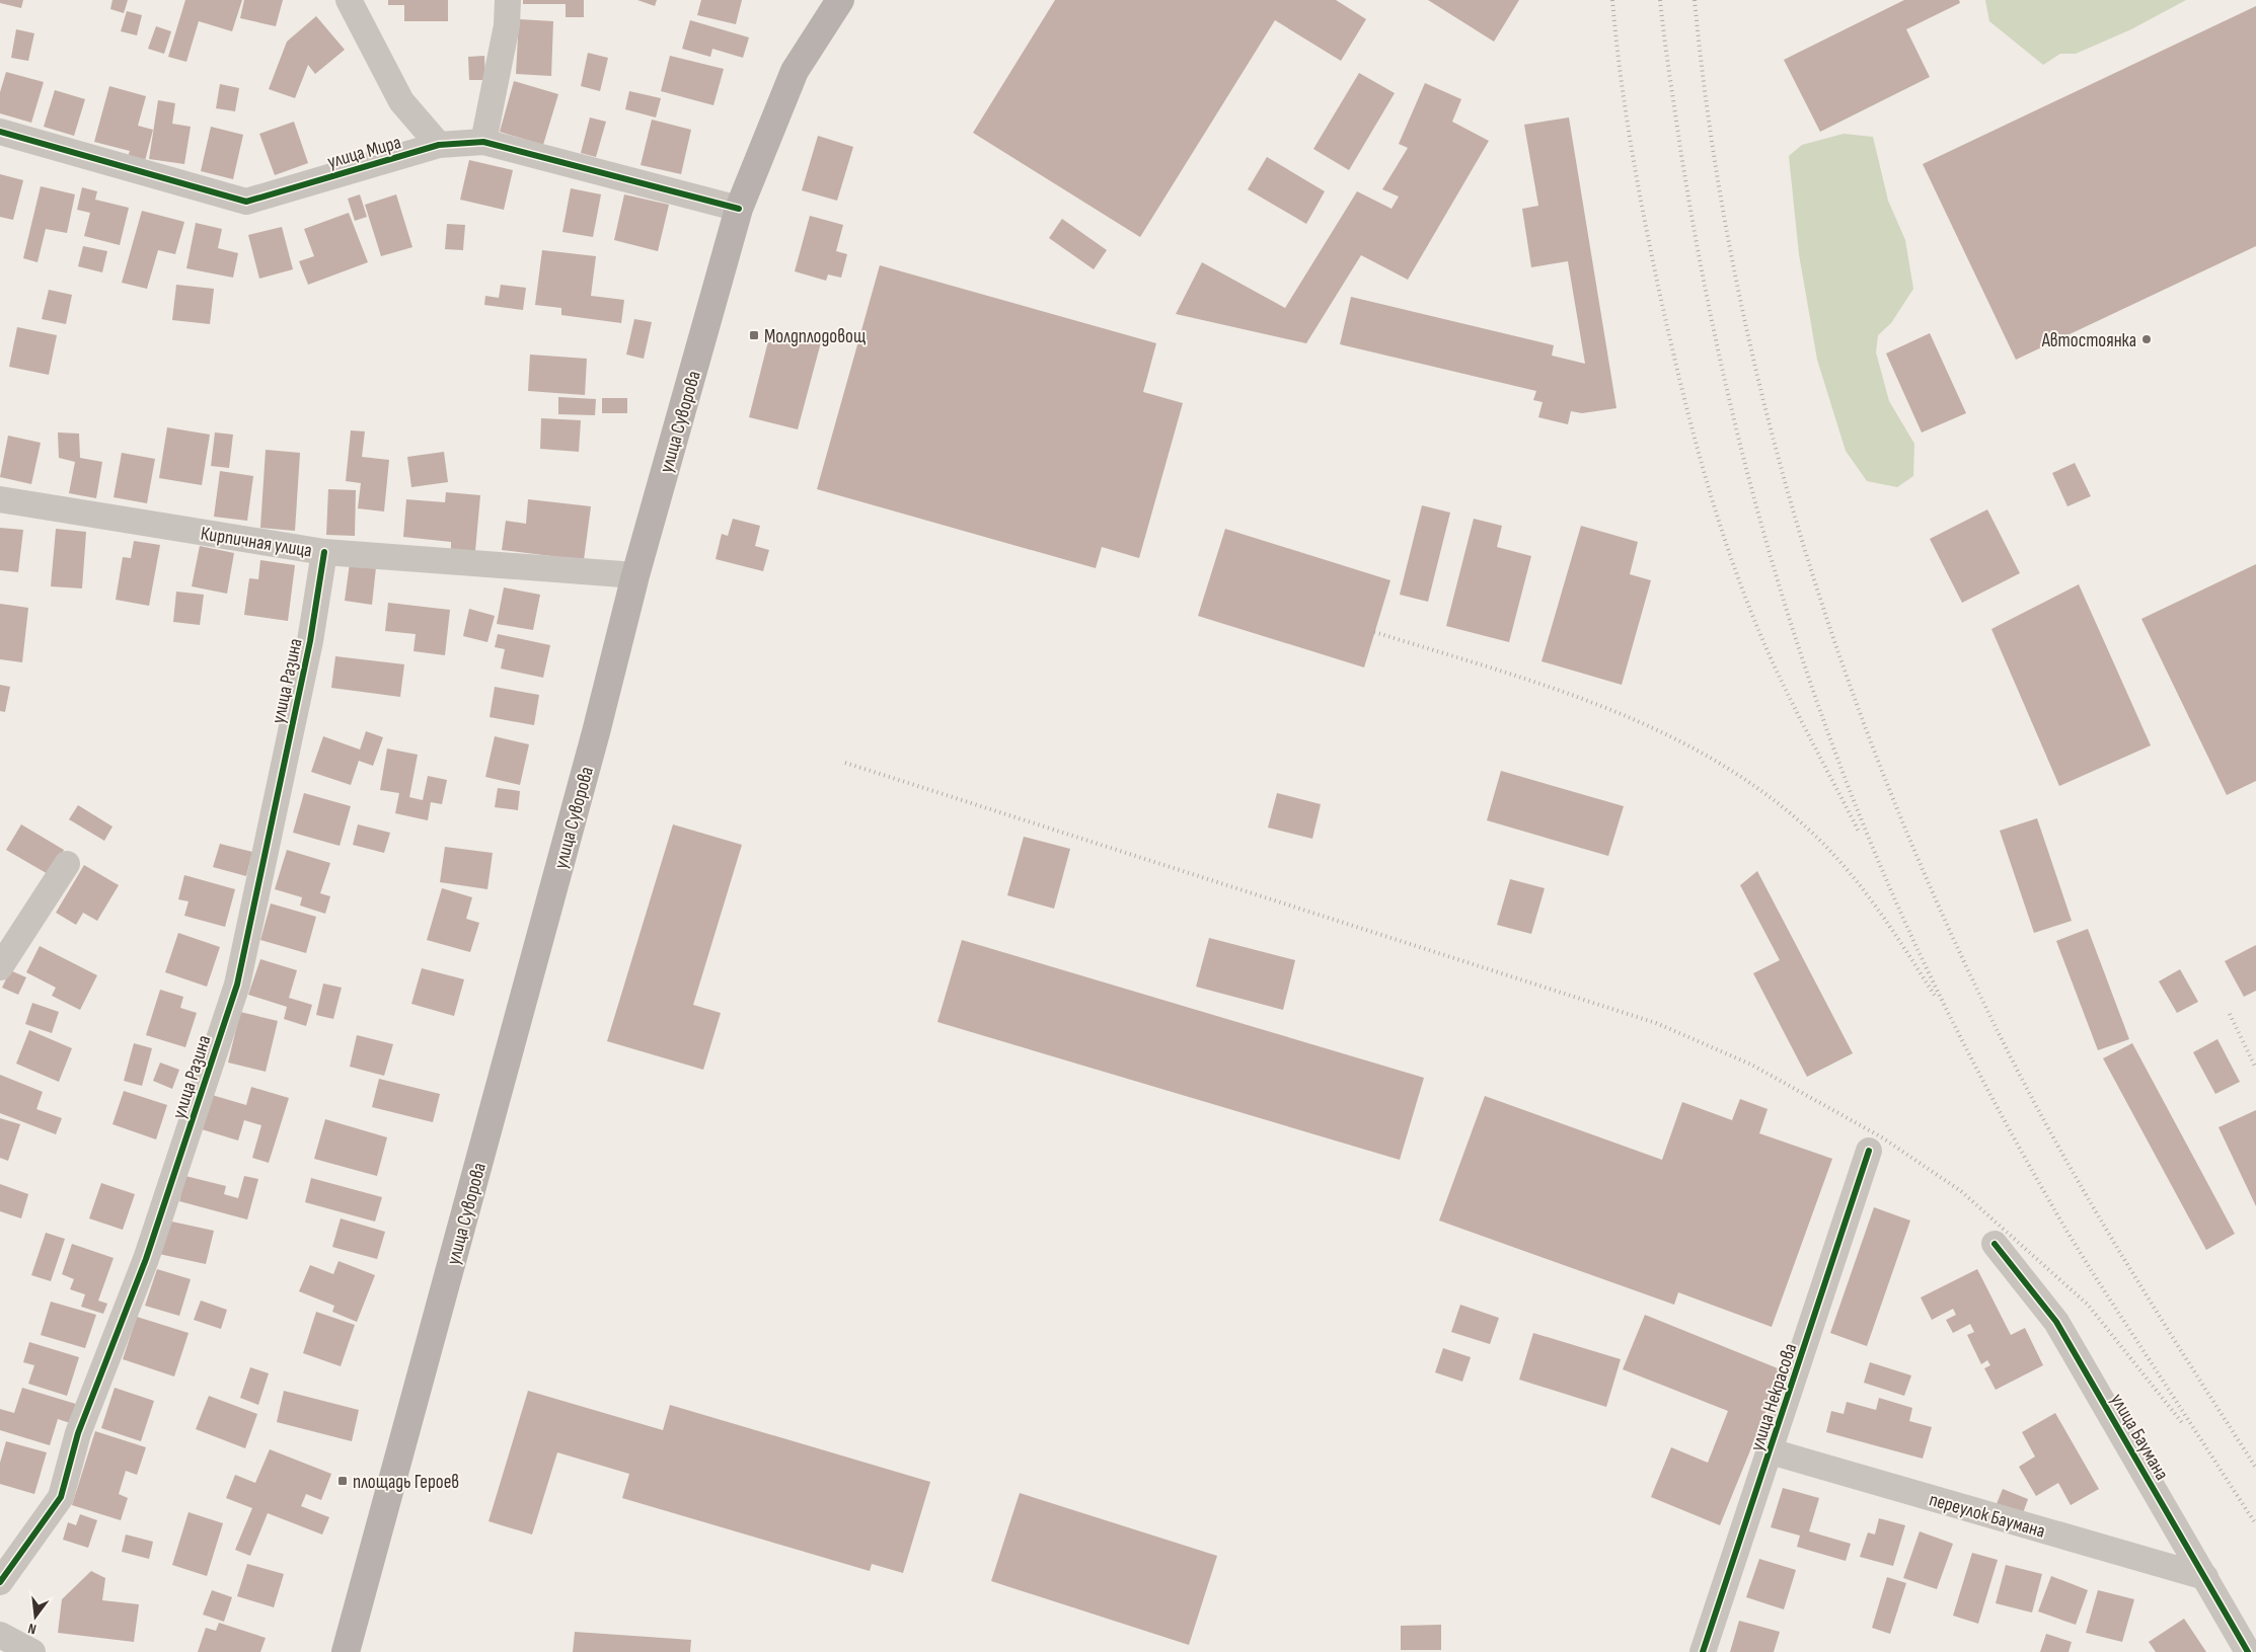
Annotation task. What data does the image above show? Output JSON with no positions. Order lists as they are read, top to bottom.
{
  "streets": {
    "main road": ["улица Суворова"],
    "street": [
      "улица Мира",
      "Кирпичная улица",
      "улица Разина",
      "улица Некрасова",
      "улица Баумана",
      "переулок Баумана"
    ]
  },
  "crossings": [
    ["улица Мира", "улица Суворова"],
    ["улица Суворова", "Кирпичная улица"],
    ["Кирпичная улица", "улица Разина"],
    ["улица Некрасова", "переулок Баумана"],
    ["улица Баумана", "переулок Баумана"]
  ],
  "places": {
    "transit": ["Молдплодовощ", "площадь Героев"],
    "other": ["Автостоянка"]
  },
  "north": "bottom"
}
